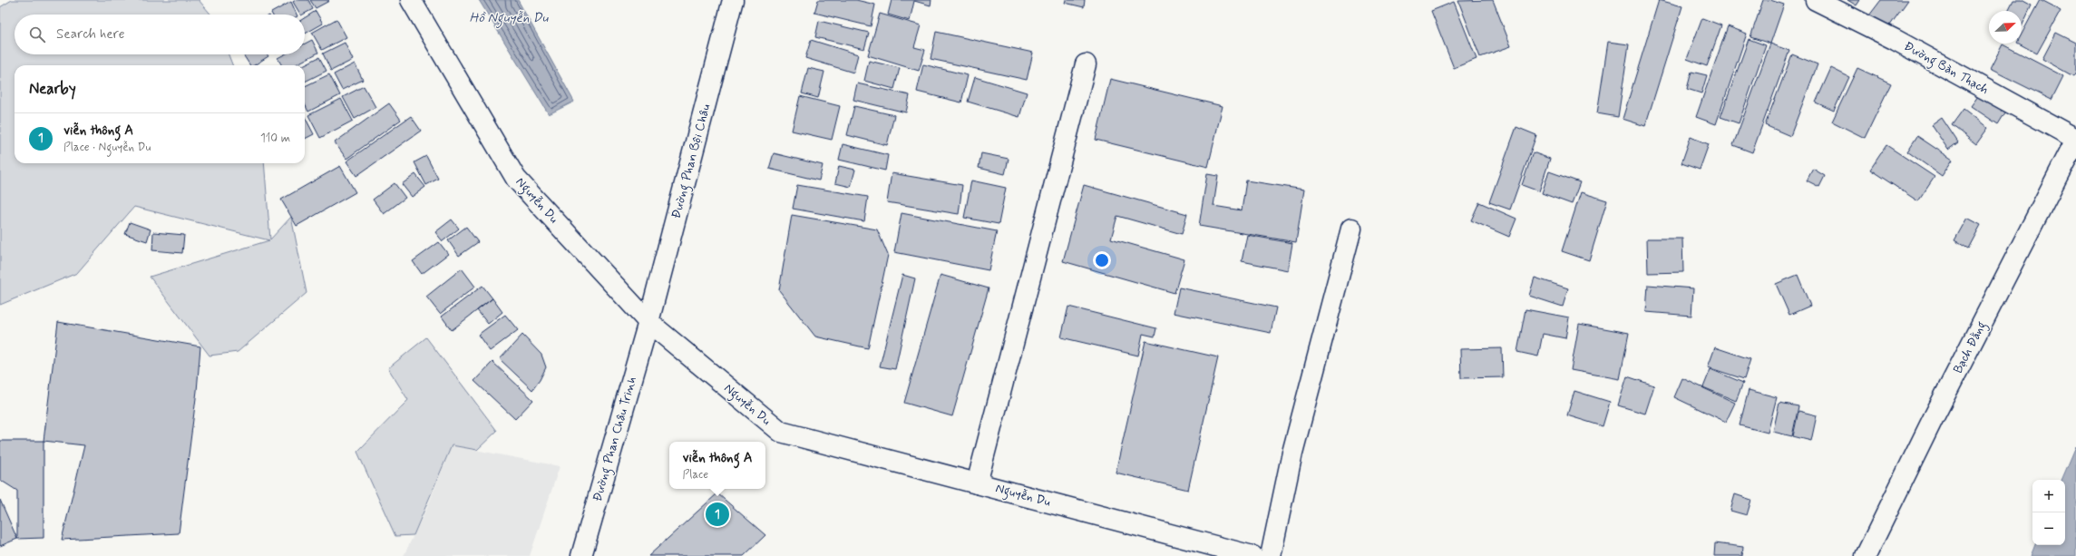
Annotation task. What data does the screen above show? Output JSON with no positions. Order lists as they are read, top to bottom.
{
  "streets": {
    "street": [
      "Đường Bàn Thạch",
      "Đường Phan Bội Châu",
      "Nguyễn Du",
      "Bạch Đằng",
      "Đường Phan Châu Trinh"
    ]
  },
  "crossings": [
    ["Đường Bàn Thạch", "Bạch Đằng"],
    ["Đường Phan Bội Châu", "Nguyễn Du"],
    ["Đường Phan Bội Châu", "Đường Phan Châu Trinh"],
    ["Nguyễn Du", "Đường Phan Châu Trinh"]
  ],
  "water": ["Hồ Nguyễn Du"],
  "north": "top right",
  "page": {
    "search": "Search here",
    "heading": "Nearby",
    "list": [
      {
        "mark": "1",
        "name": "viễn thông A",
        "note": "Place · Nguyễn Du",
        "value": "110 m"
      }
    ],
    "popup": ["viễn thông A", "Place"],
    "map_buttons": ["+", "−"],
    "pins": "1"
  }
}
